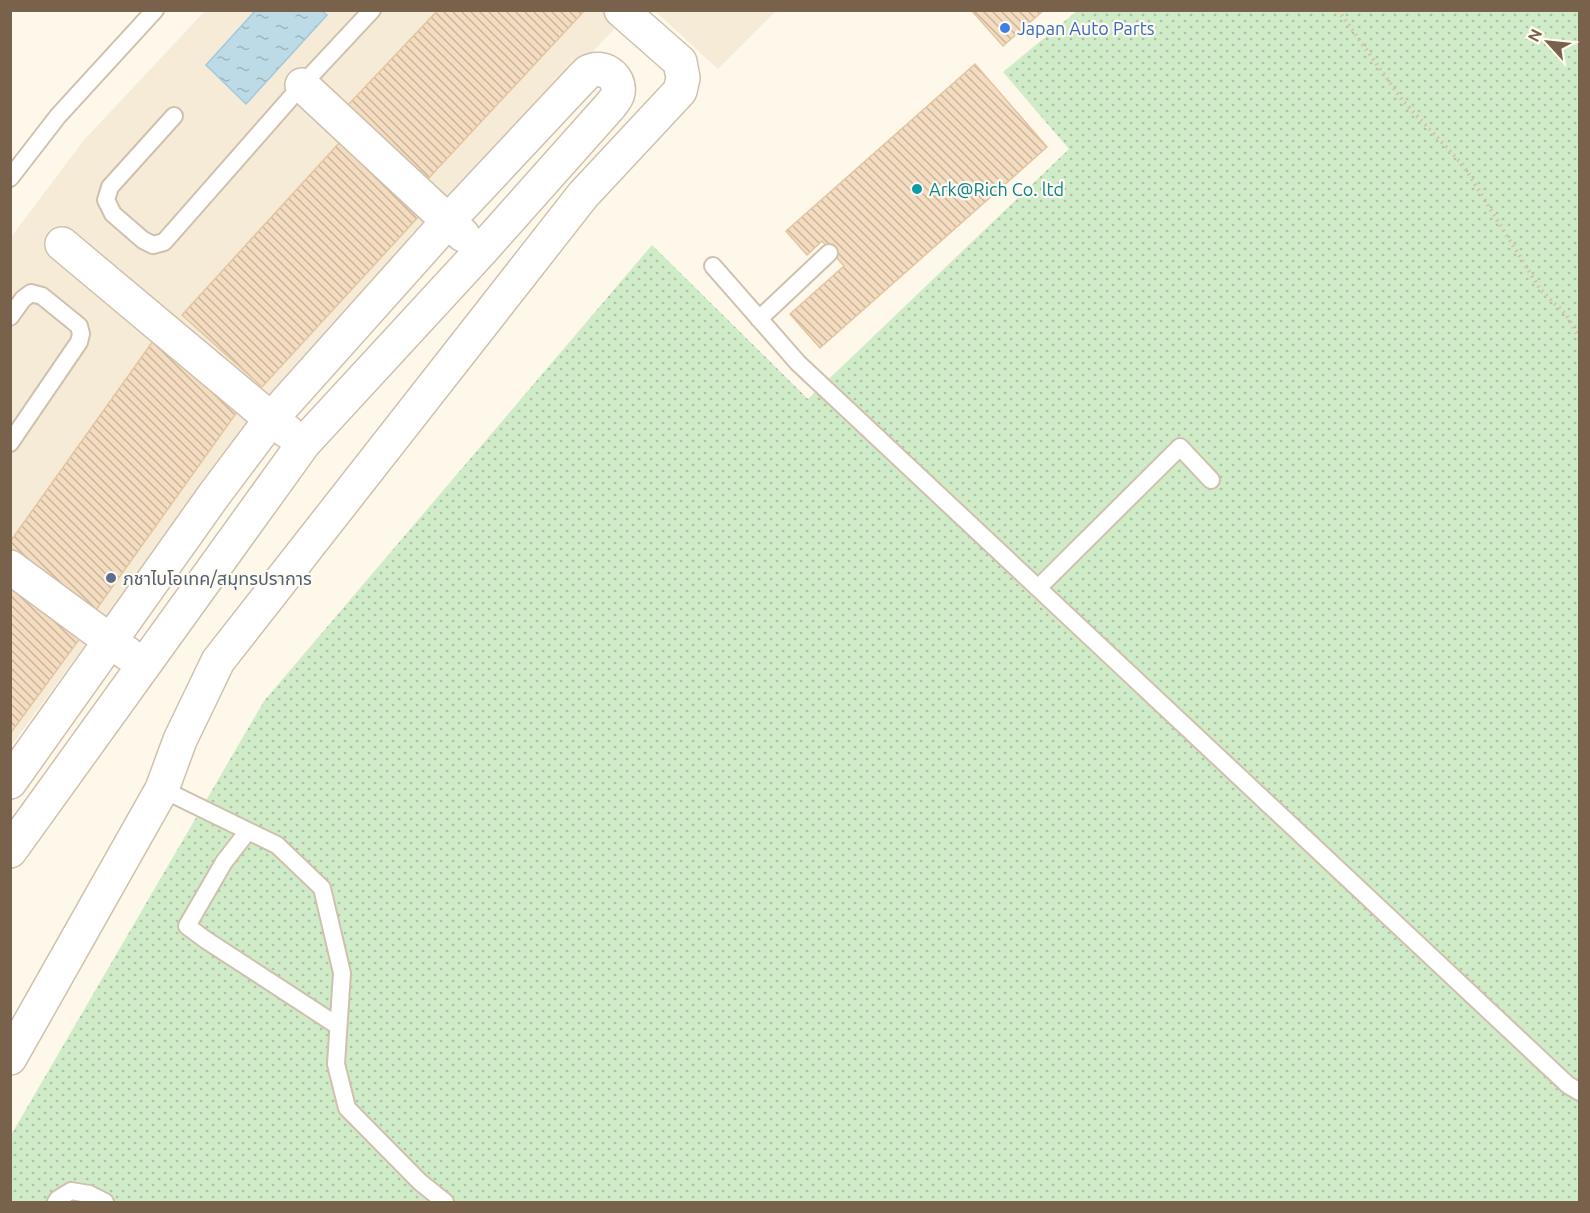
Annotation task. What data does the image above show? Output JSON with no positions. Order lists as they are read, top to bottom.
{
  "places": ["Japan Auto Parts", "Ark@Rich Co. ltd", "ภชาไบโอเทค/สมุทรปราการ"],
  "north": "top left"
}
